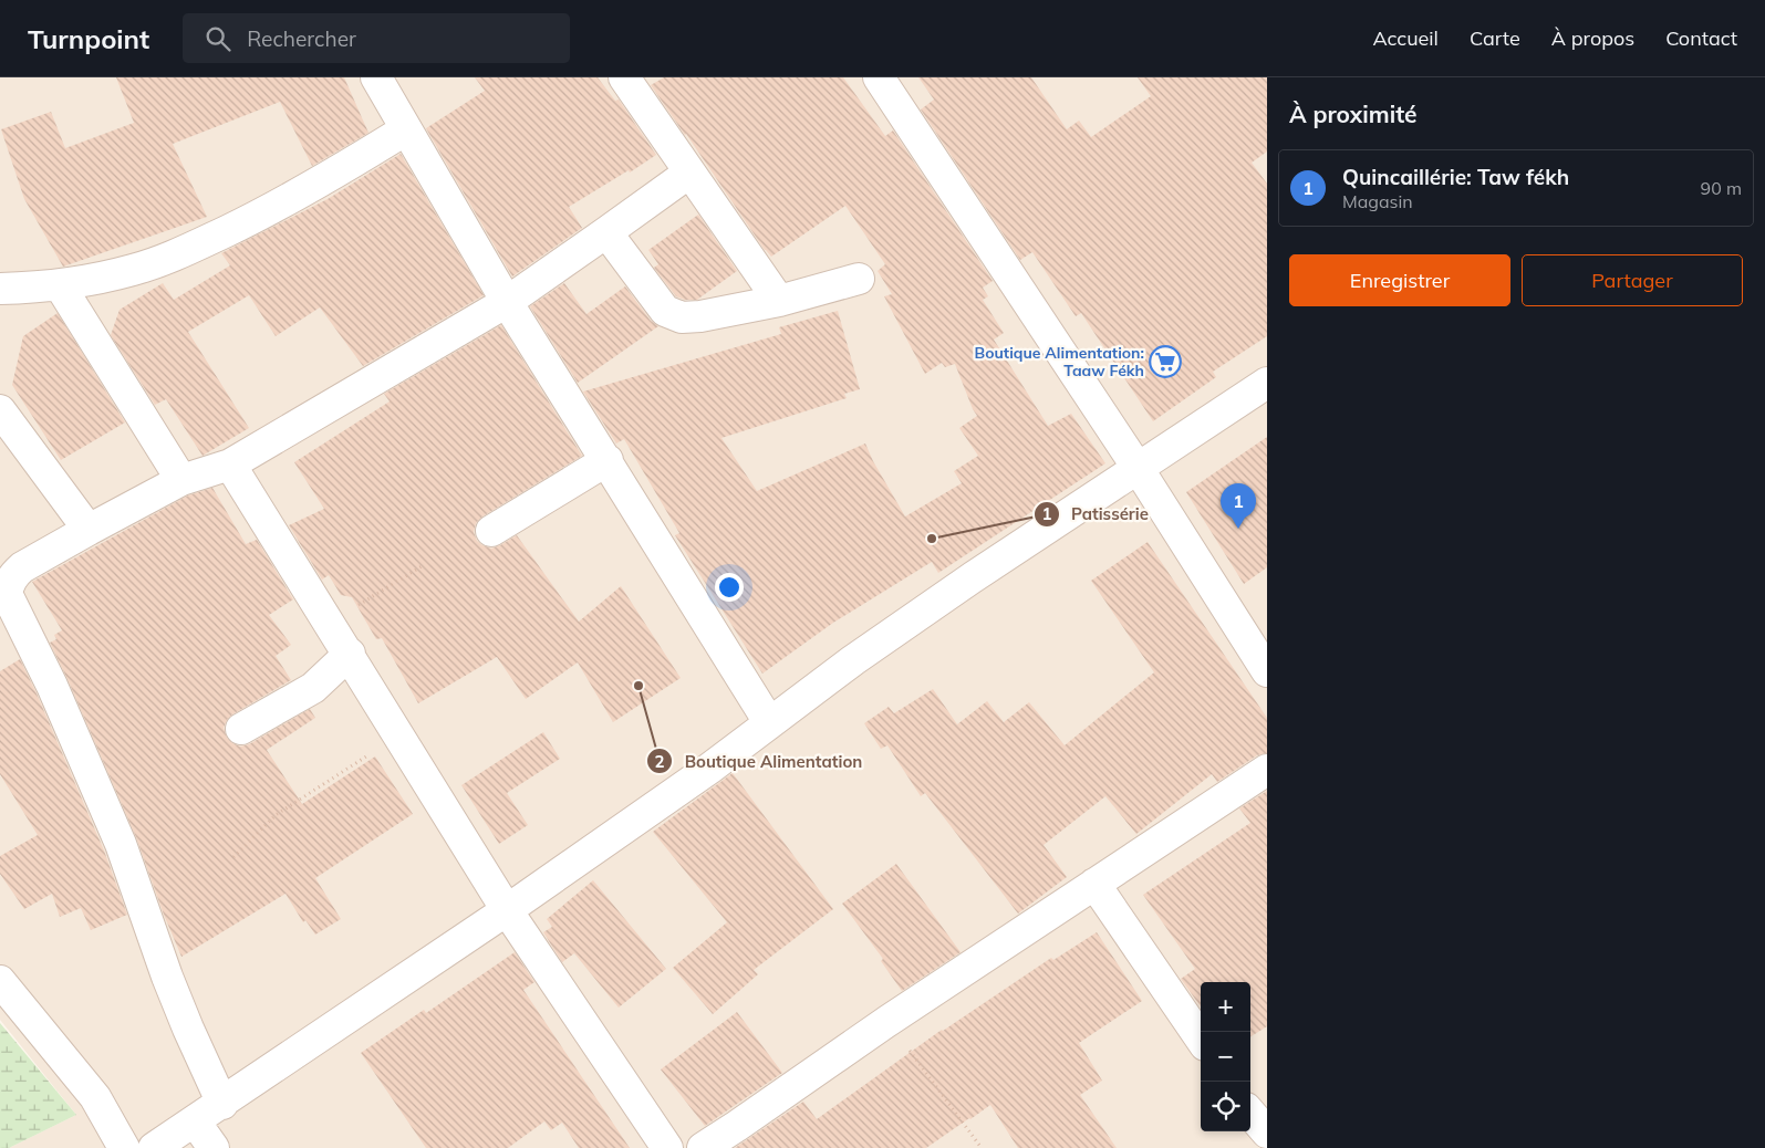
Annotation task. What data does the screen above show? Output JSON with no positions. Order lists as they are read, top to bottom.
{
  "places": {
    "supermarket": ["Boutique Alimentation: Taaw Fékh"],
    "other": ["Patissérie", "Boutique Alimentation"]
  },
  "page": {
    "header": "Turnpoint",
    "search": "Rechercher",
    "nav": [
      "Accueil",
      "Carte",
      "À propos",
      "Contact"
    ],
    "heading": "À proximité",
    "list": [
      {
        "mark": "1",
        "name": "Quincaillérie: Taw fékh",
        "note": "Magasin",
        "value": "90 m"
      }
    ],
    "buttons": ["Enregistrer", "Partager"],
    "pins": "1",
    "map_buttons": ["+", "−"]
  }
}
